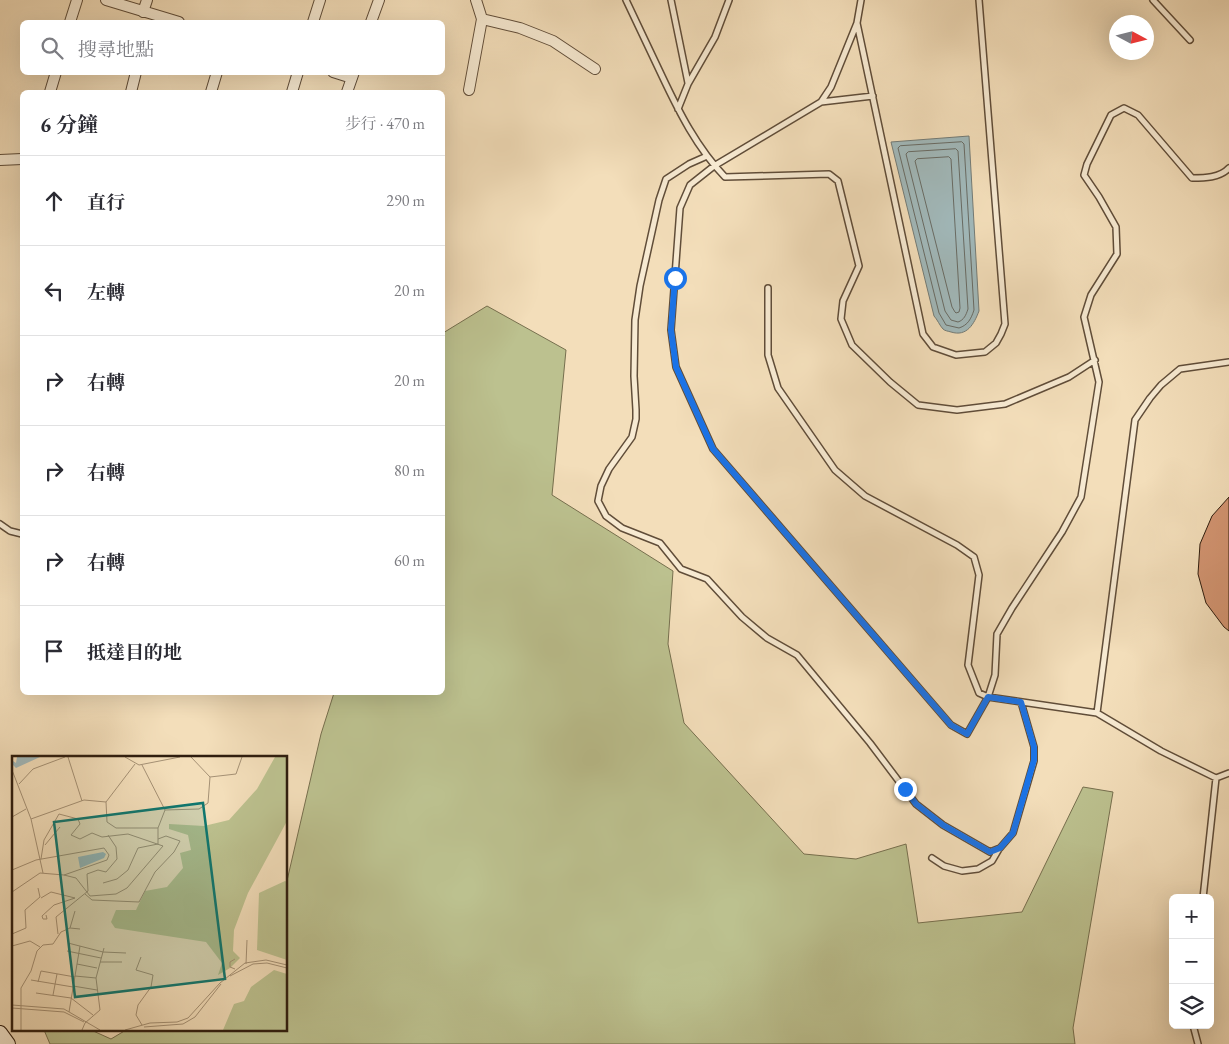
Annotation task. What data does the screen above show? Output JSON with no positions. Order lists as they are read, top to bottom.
{
  "north": "right",
  "page": {
    "search": "搜尋地點",
    "heading": ["6 分鐘", "步行 · 470 m"],
    "list": [
      ["直行", "290 m"],
      ["左轉", "20 m"],
      ["右轉", "20 m"],
      ["右轉", "80 m"],
      ["右轉", "60 m"],
      "抵達目的地"
    ],
    "map_buttons": ["+", "−"]
  }
}
